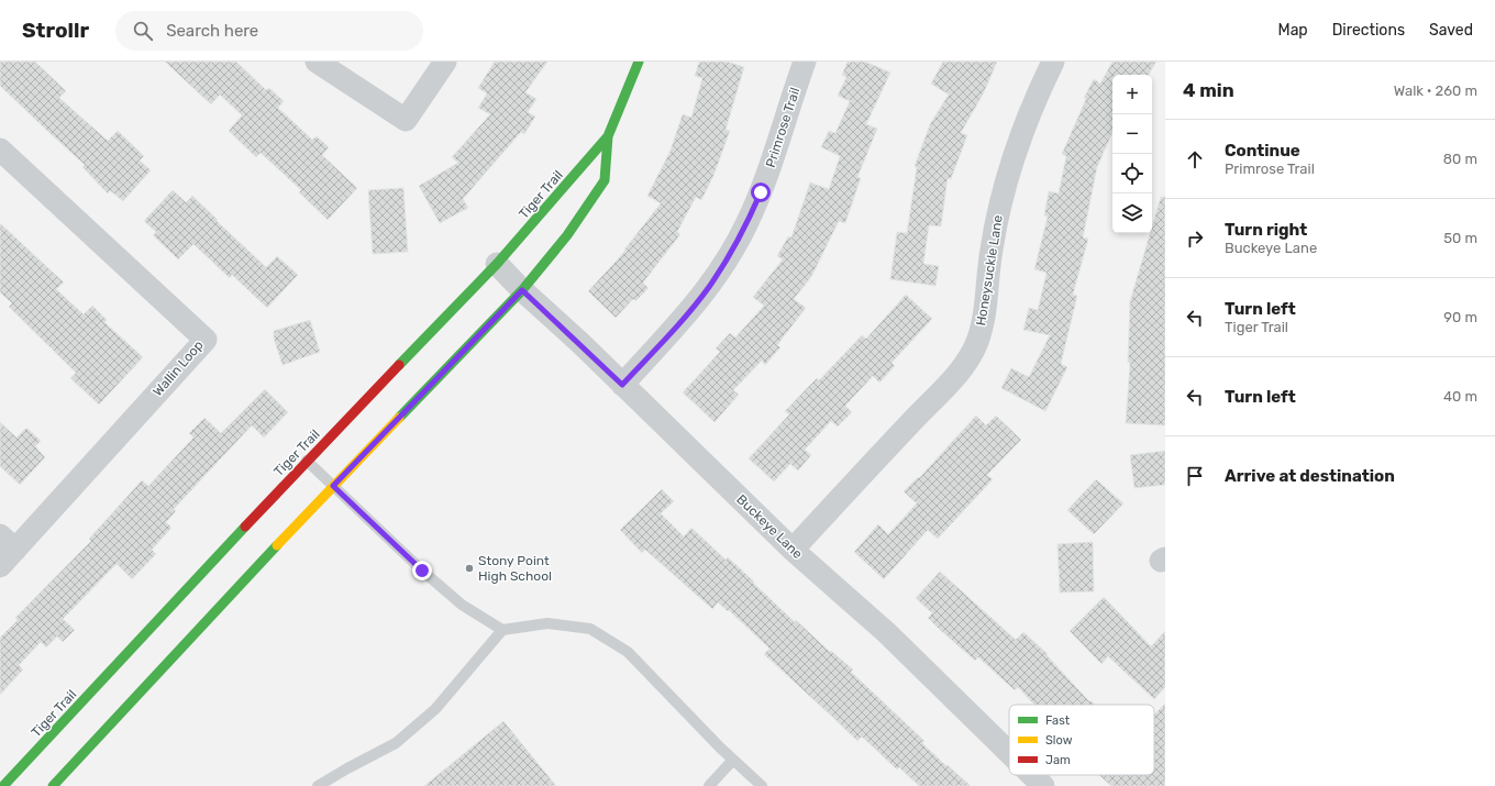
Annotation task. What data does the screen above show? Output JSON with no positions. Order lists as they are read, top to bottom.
{
  "streets": {
    "street": [
      "Primrose Trail",
      "Tiger Trail",
      "Honeysuckle Lane",
      "Wallin Loop",
      "Buckeye Lane"
    ]
  },
  "crossings": [
    ["Primrose Trail", "Buckeye Lane"],
    ["Tiger Trail", "Buckeye Lane"],
    ["Honeysuckle Lane", "Buckeye Lane"]
  ],
  "places": ["Stony Point High School"],
  "legend": ["Fast", "Slow", "Jam"],
  "page": {
    "header": "Strollr",
    "search": "Search here",
    "nav": ["Map", "Directions", "Saved"],
    "heading": ["4 min", "Walk · 260 m"],
    "map_buttons": ["+", "−"],
    "list": [
      ["Continue", "Primrose Trail", "80 m"],
      ["Turn right", "Buckeye Lane", "50 m"],
      ["Turn left", "Tiger Trail", "90 m"],
      ["Turn left", "40 m"],
      "Arrive at destination"
    ]
  }
}
